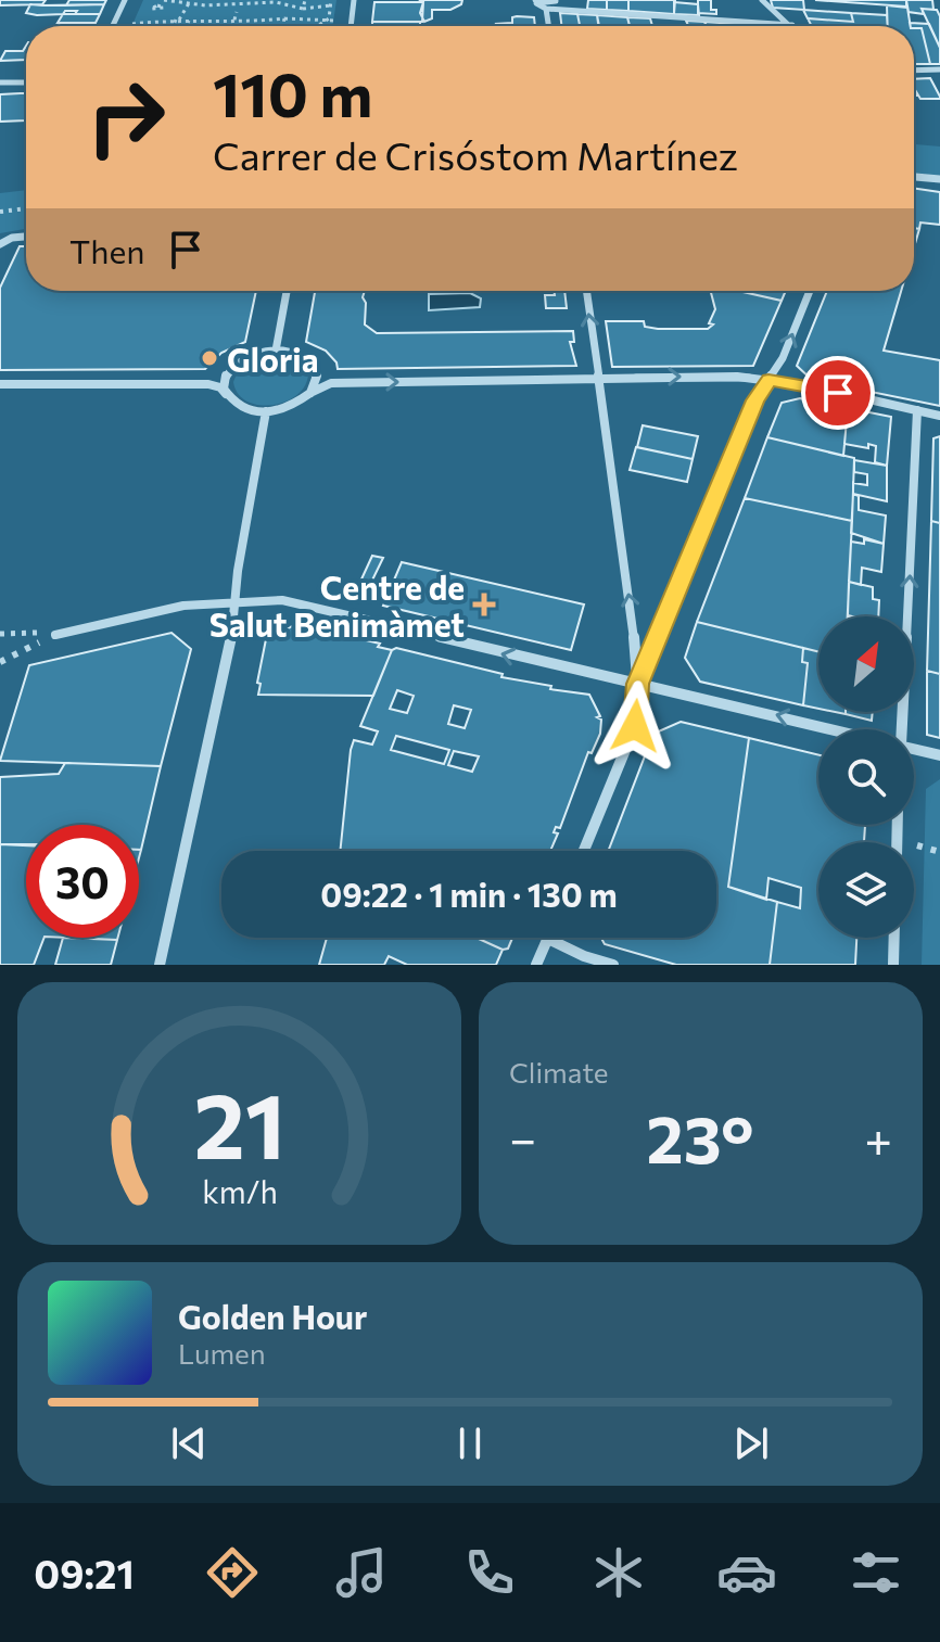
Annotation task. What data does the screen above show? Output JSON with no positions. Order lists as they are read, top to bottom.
{
  "places": {
    "other": ["Gloria"],
    "health": ["Centre de Salut Benimàmet"]
  },
  "north": "top right",
  "page": {
    "turn": ["110 m", "Carrer de Crisóstom Martínez"],
    "then": "Then",
    "limit": "30",
    "trip": "09:22 · 1 min · 130 m",
    "tile": "Climate",
    "heat": ["−", "23°", "+"],
    "song": ["Golden Hour", "Lumen"],
    "tabs": "09:21",
    "gauge": ["21", "km/h"]
  }
}
